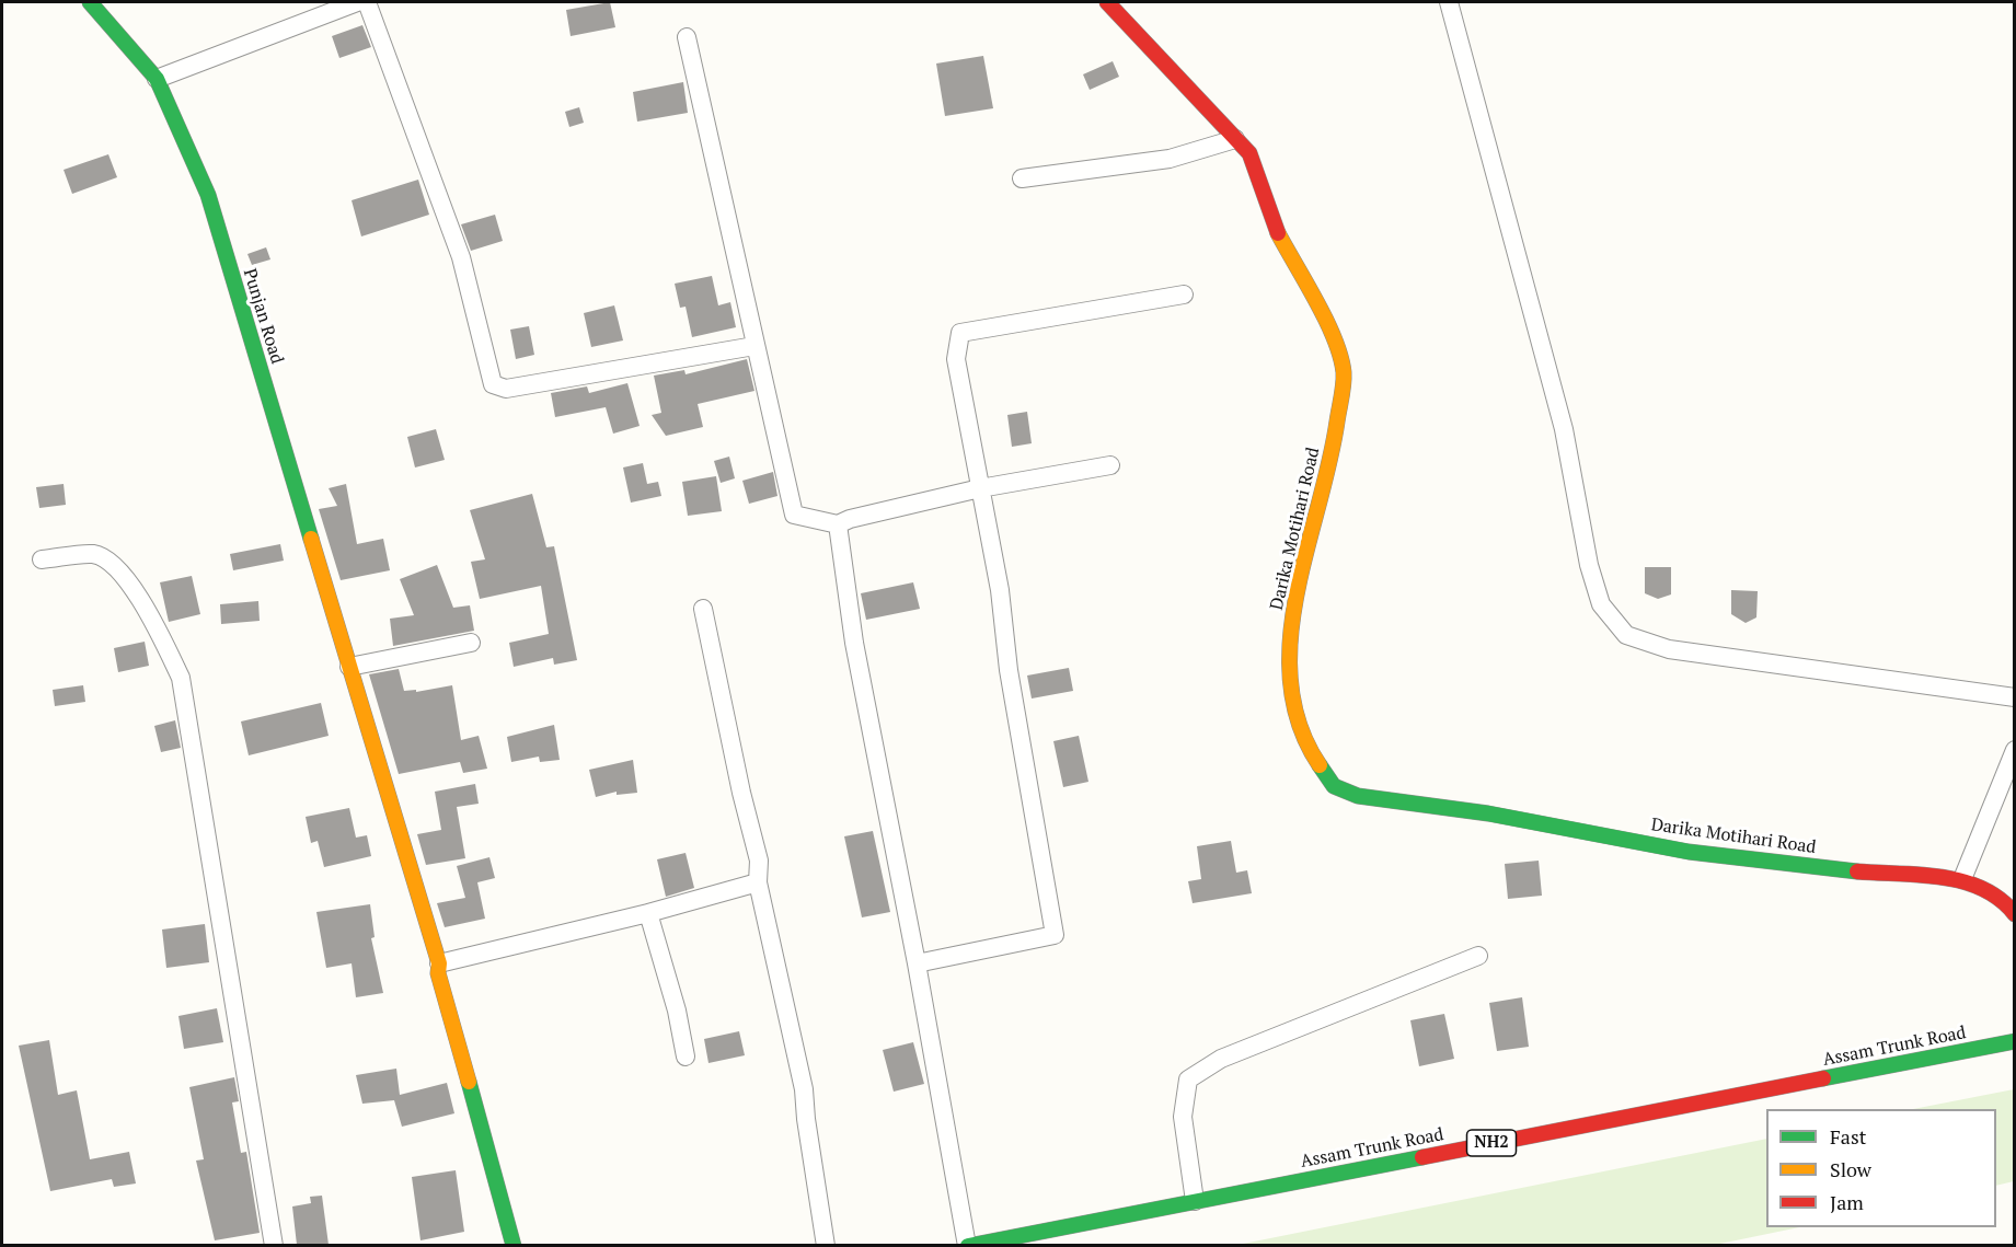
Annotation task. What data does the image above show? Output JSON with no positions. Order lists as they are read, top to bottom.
{
  "streets": {
    "main road": [
      "Punjan Road",
      "Darika Motihari Road",
      "Assam Trunk Road",
      "NH2"
    ]
  },
  "legend": ["Fast", "Slow", "Jam"]
}
